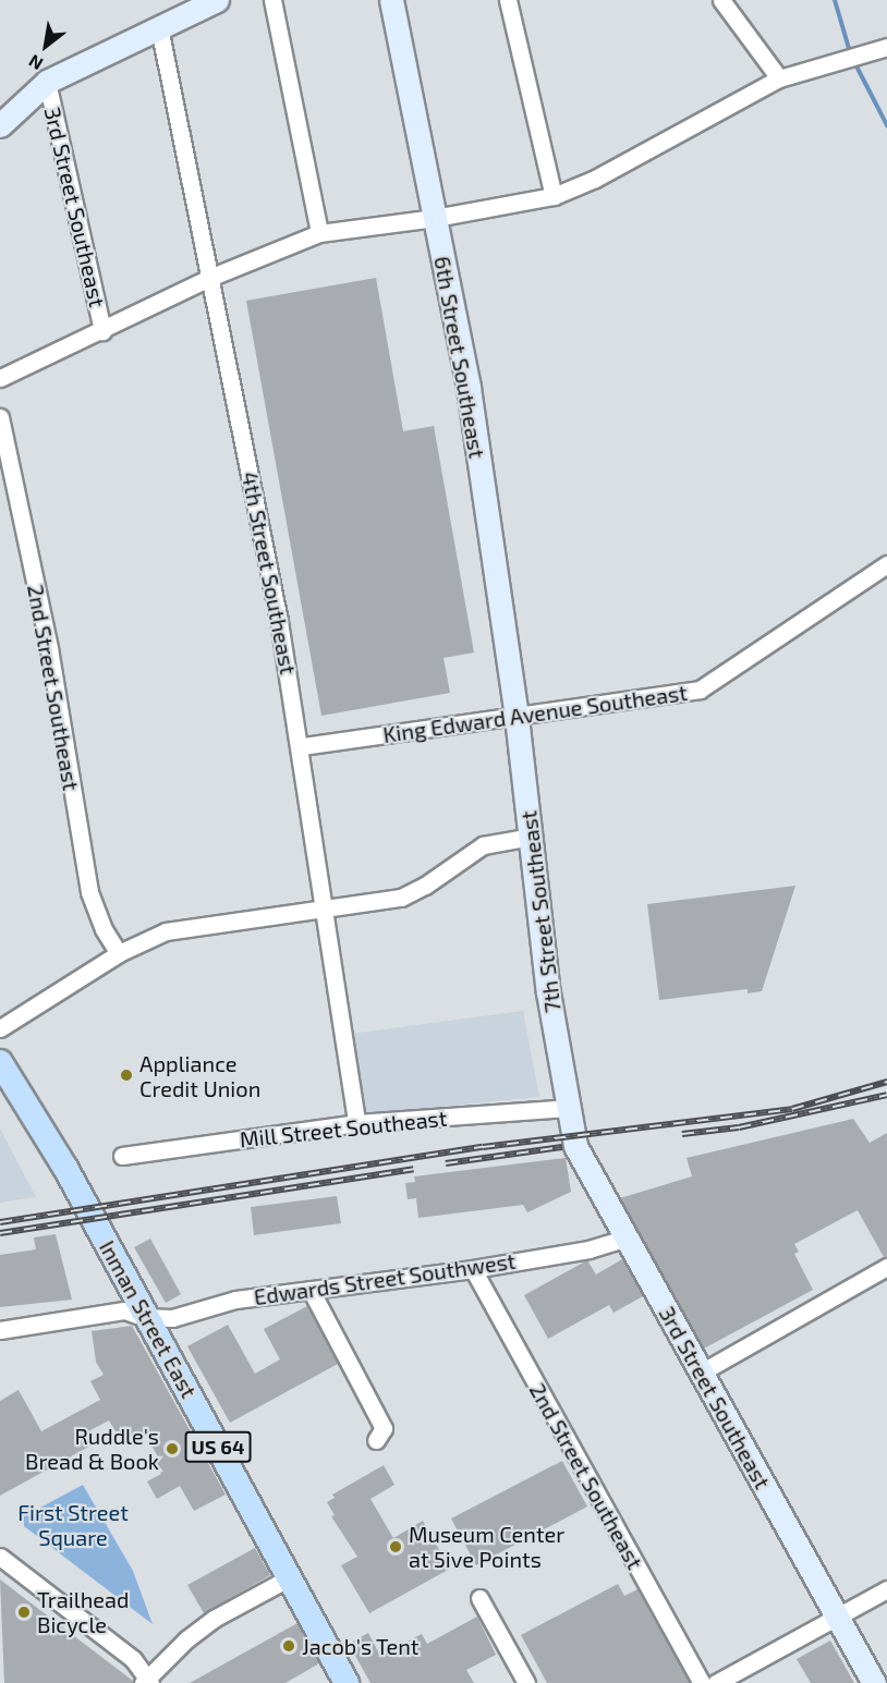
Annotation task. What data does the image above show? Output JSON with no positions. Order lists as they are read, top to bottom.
{
  "streets": {
    "main road": ["Inman Street East", "US 64"],
    "street": [
      "3rd Street Southeast",
      "6th Street Southeast",
      "4th Street Southeast",
      "2nd Street Southeast",
      "King Edward Avenue Southeast",
      "7th Street Southeast",
      "Mill Street Southeast",
      "Edwards Street Southwest"
    ]
  },
  "crossings": [
    ["3rd Street Southeast", "7th Street Southeast"],
    ["3rd Street Southeast", "Mill Street Southeast"],
    ["3rd Street Southeast", "Edwards Street Southwest"],
    ["6th Street Southeast", "King Edward Avenue Southeast"],
    ["6th Street Southeast", "7th Street Southeast"],
    ["4th Street Southeast", "King Edward Avenue Southeast"],
    ["4th Street Southeast", "Mill Street Southeast"],
    ["2nd Street Southeast", "Edwards Street Southwest"],
    ["King Edward Avenue Southeast", "7th Street Southeast"],
    ["7th Street Southeast", "Mill Street Southeast"],
    ["Edwards Street Southwest", "Inman Street East"]
  ],
  "parks": ["First Street Square"],
  "places": [
    "Appliance Credit Union",
    "Ruddle's Bread & Book",
    "Museum Center at 5ive Points",
    "Trailhead Bicycle",
    "Jacob's Tent"
  ],
  "north": "bottom left"
}
